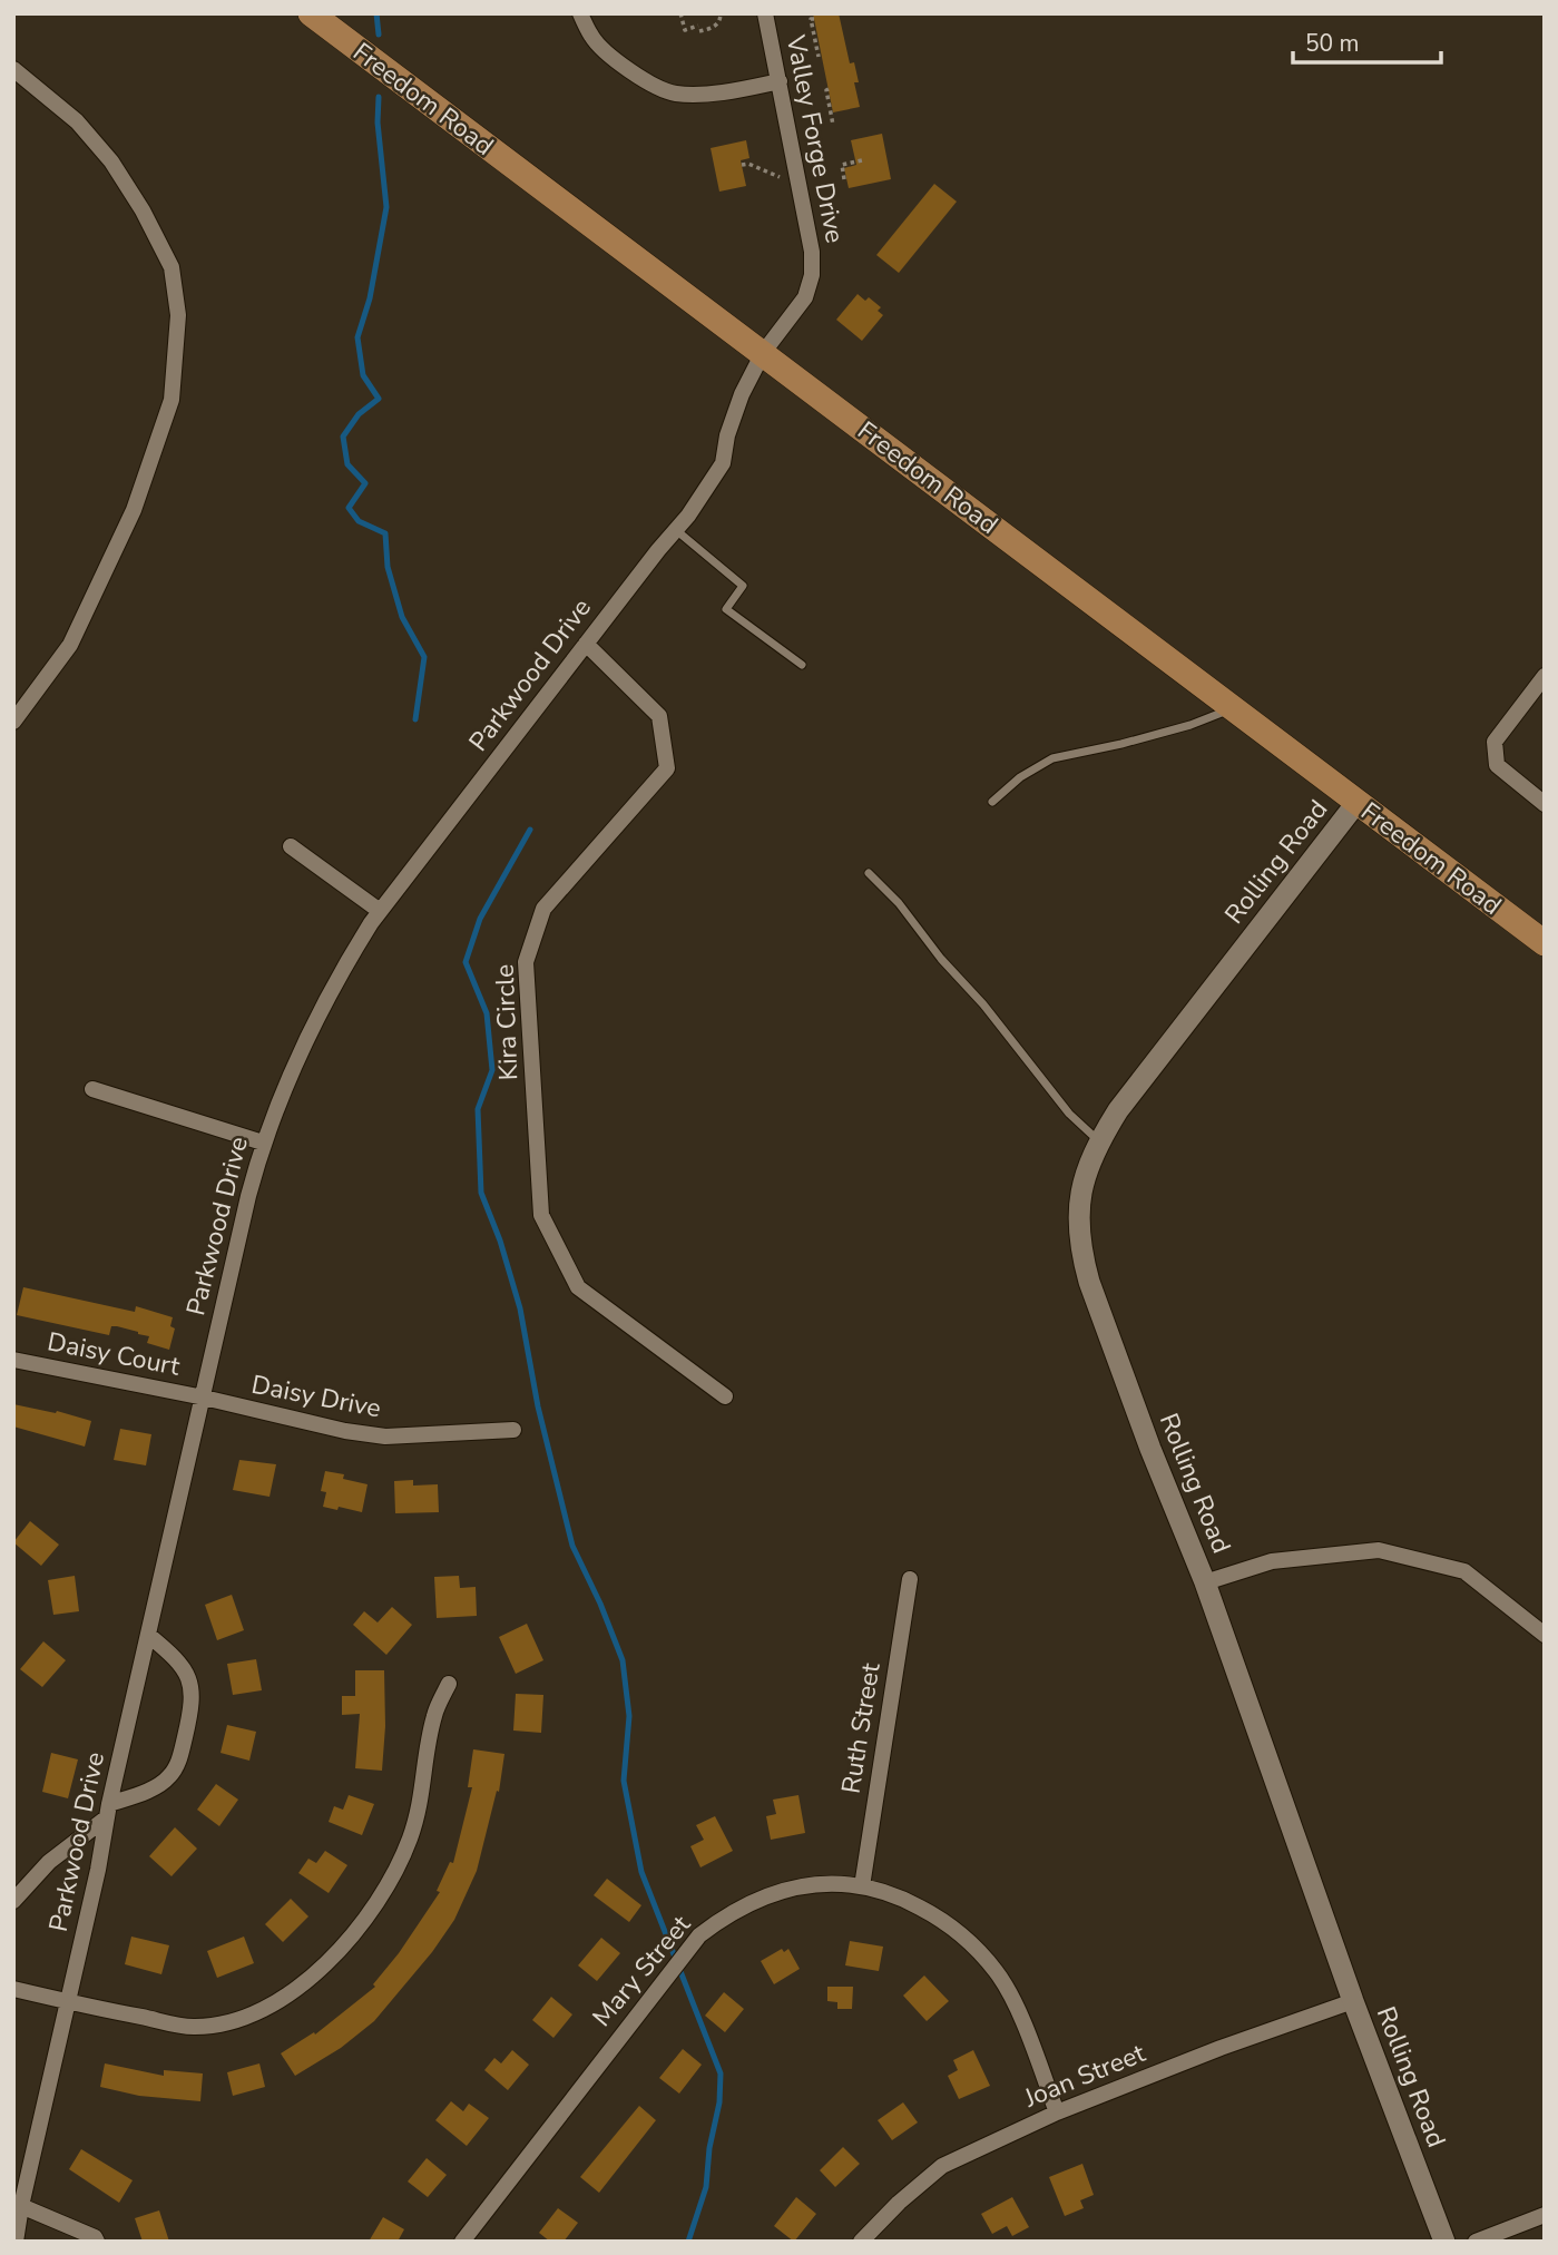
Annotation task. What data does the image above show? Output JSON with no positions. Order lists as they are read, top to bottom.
{
  "streets": {
    "main road": ["Freedom Road"],
    "street": [
      "Valley Forge Drive",
      "Parkwood Drive",
      "Rolling Road",
      "Kira Circle",
      "Daisy Court",
      "Daisy Drive",
      "Ruth Street",
      "Mary Street",
      "Joan Street"
    ]
  },
  "crossings": [
    ["Freedom Road", "Valley Forge Drive"],
    ["Freedom Road", "Parkwood Drive"],
    ["Freedom Road", "Rolling Road"],
    ["Valley Forge Drive", "Parkwood Drive"],
    ["Parkwood Drive", "Kira Circle"],
    ["Parkwood Drive", "Daisy Court"],
    ["Parkwood Drive", "Daisy Drive"],
    ["Rolling Road", "Joan Street"],
    ["Daisy Court", "Daisy Drive"],
    ["Ruth Street", "Mary Street"],
    ["Mary Street", "Joan Street"]
  ],
  "scale_bar": "50 m"
}
